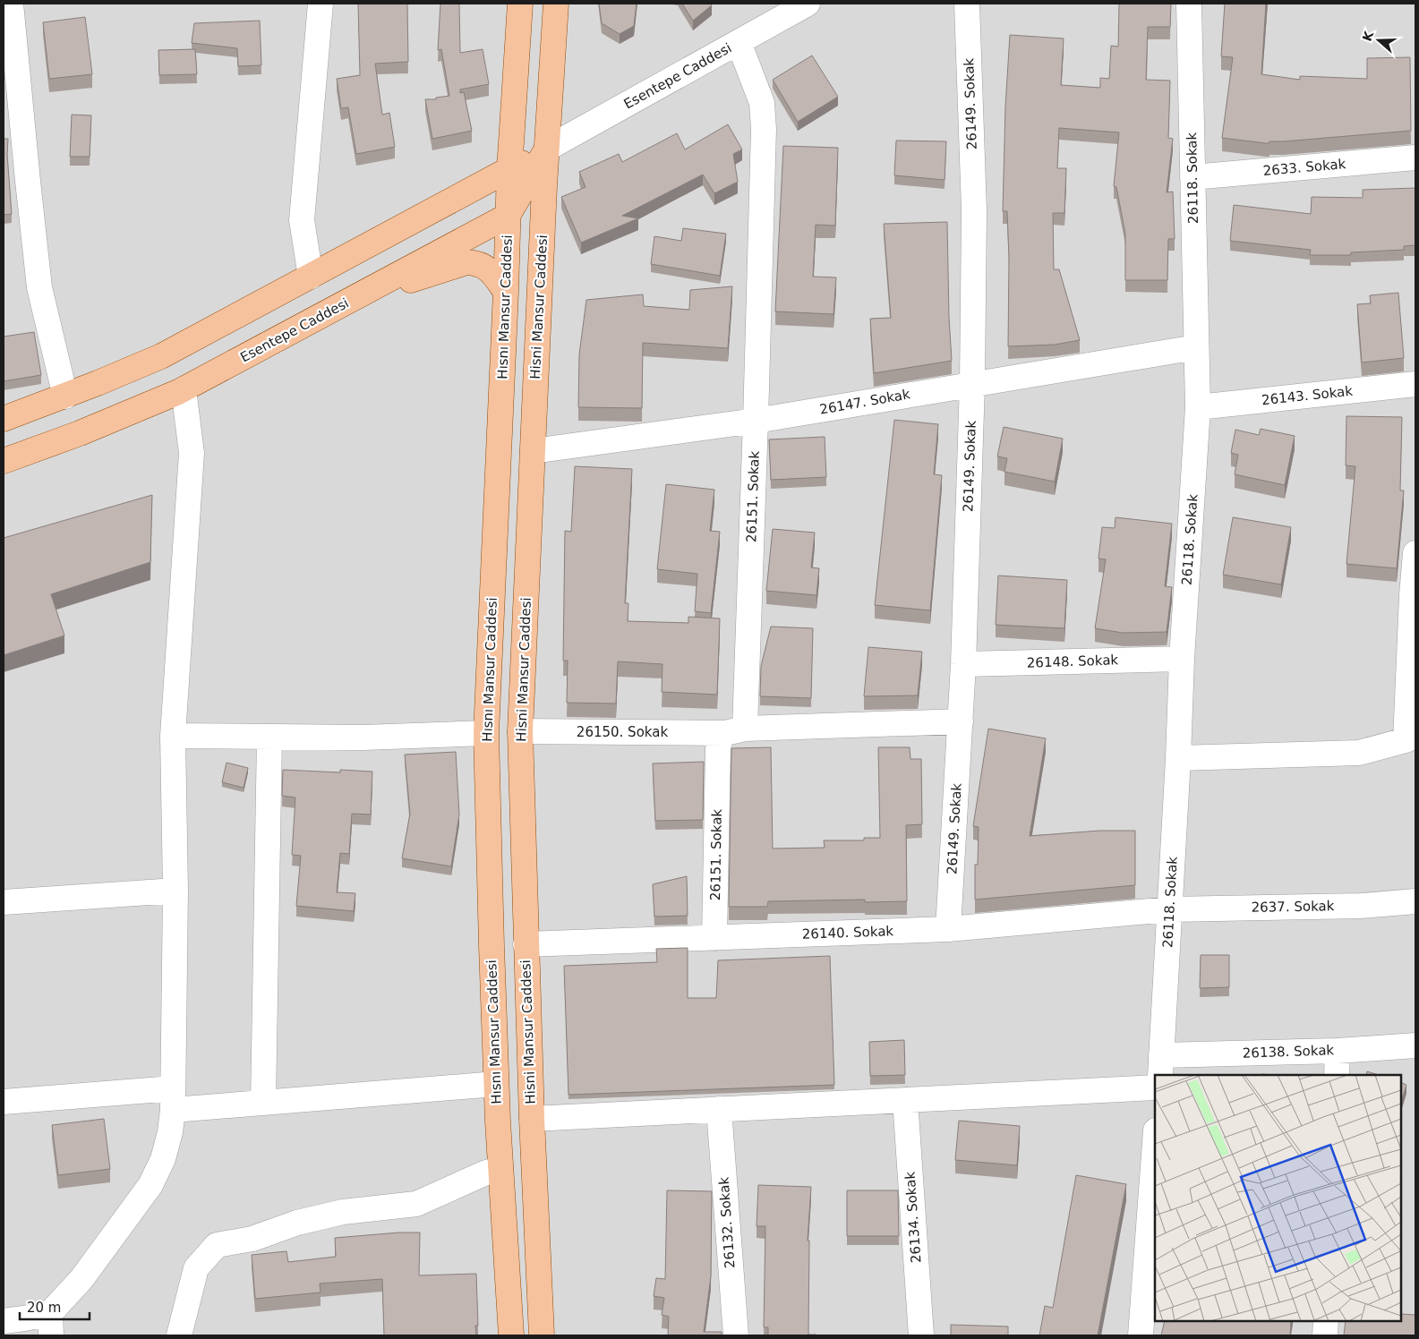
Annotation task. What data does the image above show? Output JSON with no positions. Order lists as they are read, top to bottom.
{
  "streets": {
    "main road": ["Esentepe Caddesi", "Hısnı Mansur Caddesi", "Hisni Mansur Caddesi"],
    "street": [
      "26149. Sokak",
      "2633. Sokak",
      "26118. Sokak",
      "26143. Sokak",
      "26147. Sokak",
      "26151. Sokak",
      "26148. Sokak",
      "26150. Sokak",
      "2637. Sokak",
      "26140. Sokak",
      "26138. Sokak",
      "26134. Sokak",
      "26132. Sokak"
    ]
  },
  "crossings": [
    ["Esentepe Caddesi", "Hısnı Mansur Caddesi"],
    ["Esentepe Caddesi", "Hisni Mansur Caddesi"],
    ["Esentepe Caddesi", "26151. Sokak"],
    ["26149. Sokak", "26147. Sokak"],
    ["26149. Sokak", "26148. Sokak"],
    ["26149. Sokak", "26150. Sokak"],
    ["26149. Sokak", "26140. Sokak"],
    ["2633. Sokak", "26118. Sokak"],
    ["26118. Sokak", "26143. Sokak"],
    ["26118. Sokak", "26147. Sokak"],
    ["26118. Sokak", "26148. Sokak"],
    ["26118. Sokak", "2637. Sokak"],
    ["26118. Sokak", "26140. Sokak"],
    ["26118. Sokak", "26138. Sokak"],
    ["Hisni Mansur Caddesi", "26147. Sokak"],
    ["Hisni Mansur Caddesi", "26150. Sokak"],
    ["Hisni Mansur Caddesi", "26140. Sokak"],
    ["26147. Sokak", "26151. Sokak"],
    ["26151. Sokak", "26150. Sokak"],
    ["26151. Sokak", "26140. Sokak"],
    ["2637. Sokak", "26140. Sokak"]
  ],
  "scale_bar": "20 m",
  "north": "left"
}
